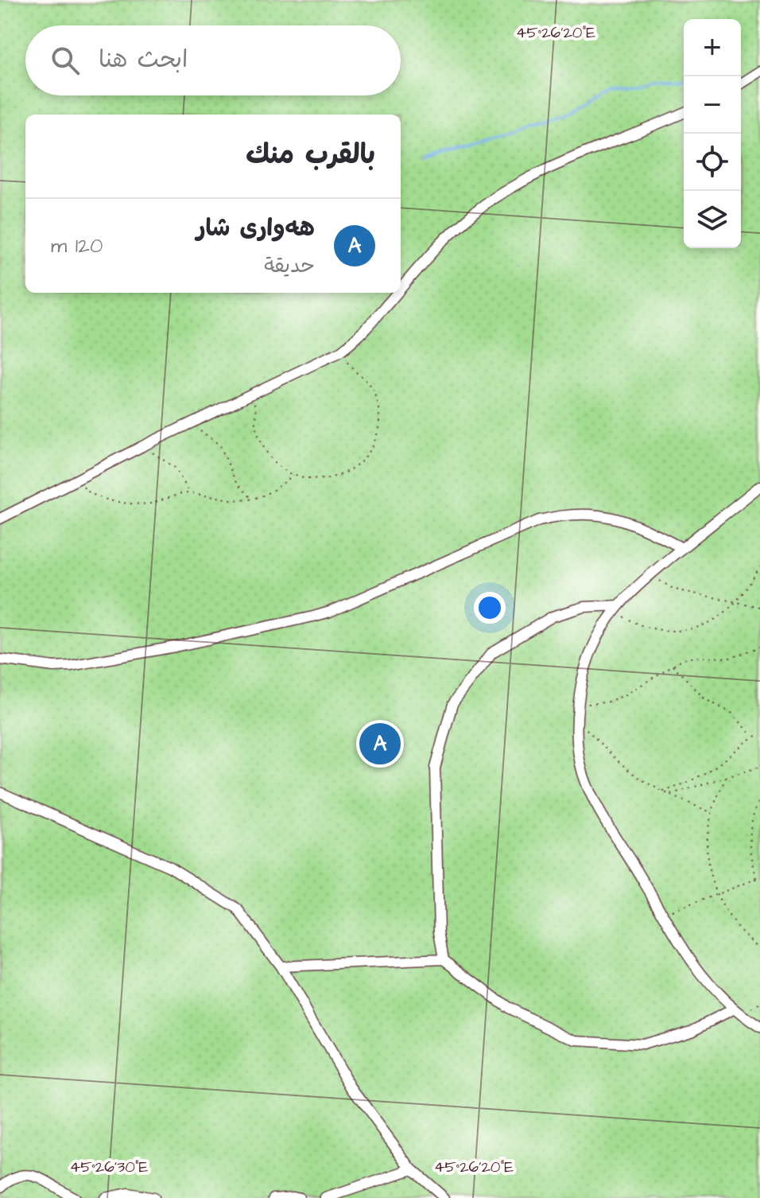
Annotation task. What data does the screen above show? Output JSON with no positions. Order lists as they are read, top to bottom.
{
  "page": {
    "map_buttons": ["+", "−"],
    "search": "ابحث هنا",
    "heading": "بالقرب منك",
    "list": [
      {
        "mark": "A",
        "name": "هەواری شار",
        "note": "حديقة",
        "value": "120 m"
      }
    ],
    "pins": "A"
  },
  "coordinates": ["45°26'20\"E", "45°26'30\"E"]
}
